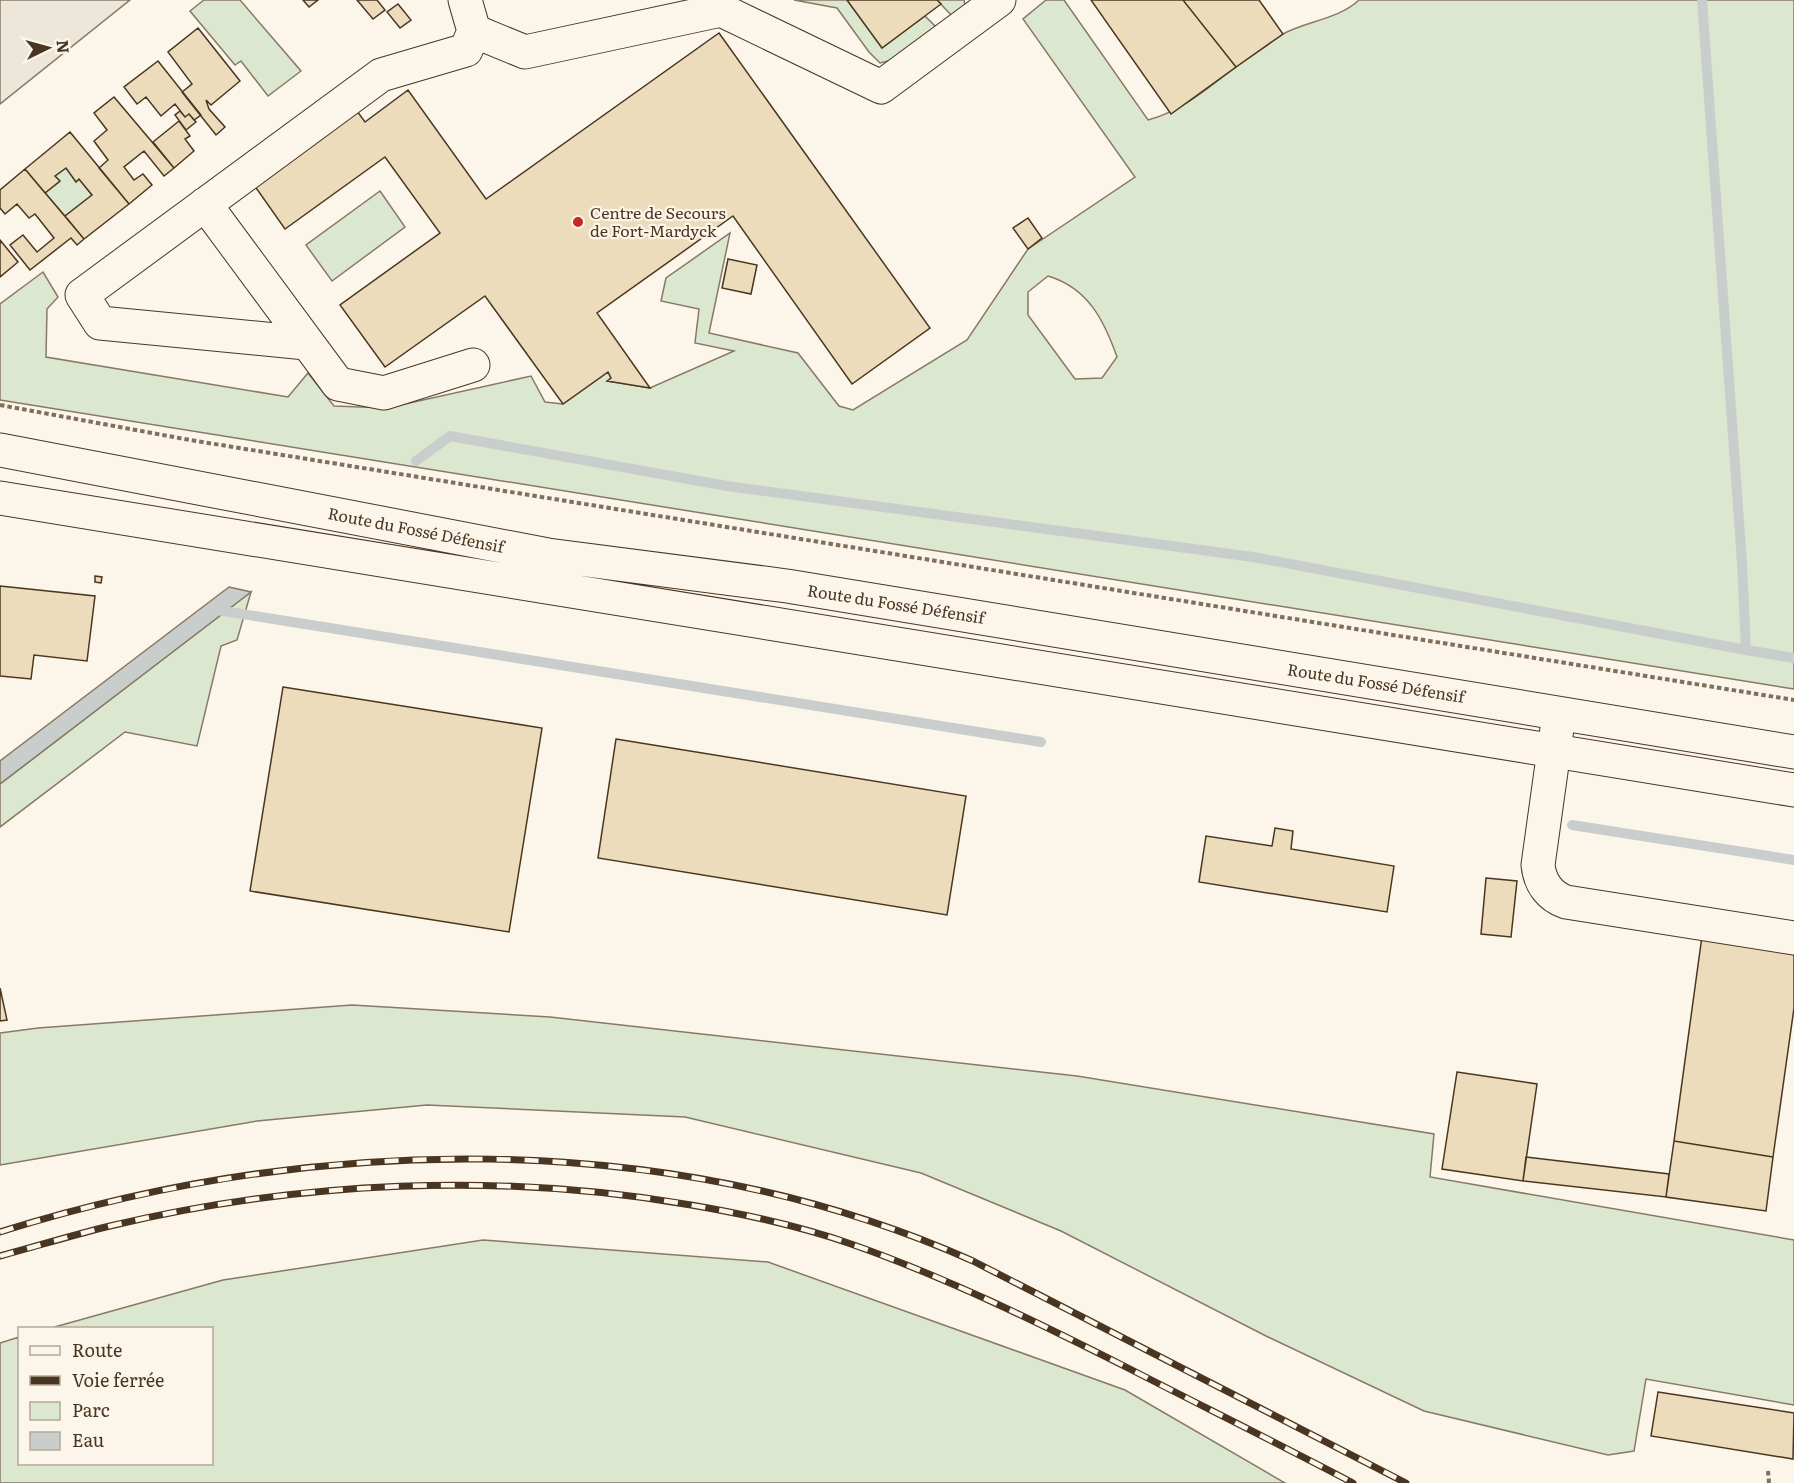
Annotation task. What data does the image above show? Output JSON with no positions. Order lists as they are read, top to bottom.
{
  "streets": {
    "main road": ["Route du Fossé Défensif"]
  },
  "places": ["Centre de Secours de Fort-Mardyck"],
  "legend": [
    "Route",
    "Voie ferrée",
    "Parc",
    "Eau"
  ],
  "north": "right"
}
